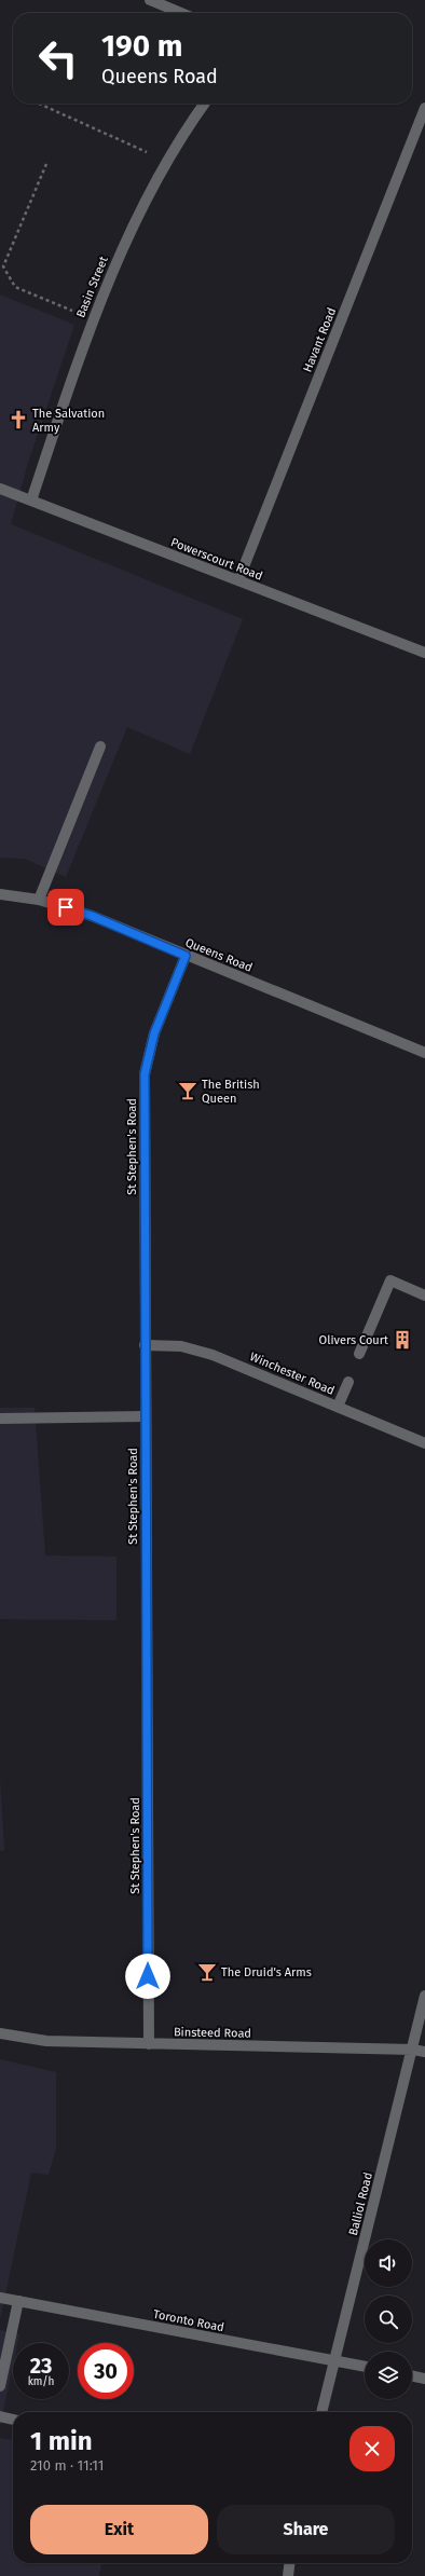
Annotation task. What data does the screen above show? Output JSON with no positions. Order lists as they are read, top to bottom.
{
  "streets": {
    "street": [
      "Basin Street",
      "Havant Road",
      "Powerscourt Road",
      "Queens Road",
      "St Stephen's Road",
      "Winchester Road",
      "Binsteed Road",
      "Balliol Road",
      "Toronto Road"
    ]
  },
  "crossings": [
    ["Basin Street", "Powerscourt Road"],
    ["Havant Road", "Powerscourt Road"],
    ["Queens Road", "St Stephen's Road"],
    ["St Stephen's Road", "Winchester Road"],
    ["St Stephen's Road", "Binsteed Road"],
    ["Binsteed Road", "Balliol Road"],
    ["Balliol Road", "Toronto Road"]
  ],
  "places": {
    "church": ["The Salvation Army"],
    "bar": ["The British Queen", "The Druid's Arms"],
    "building": ["Olivers Court"]
  },
  "page": {
    "turn": ["190 m", "Queens Road"],
    "speed": "23 km/h",
    "limit": "30",
    "heading": ["1 min", "210 m · 11:11"],
    "buttons": ["Exit", "Share"]
  }
}
